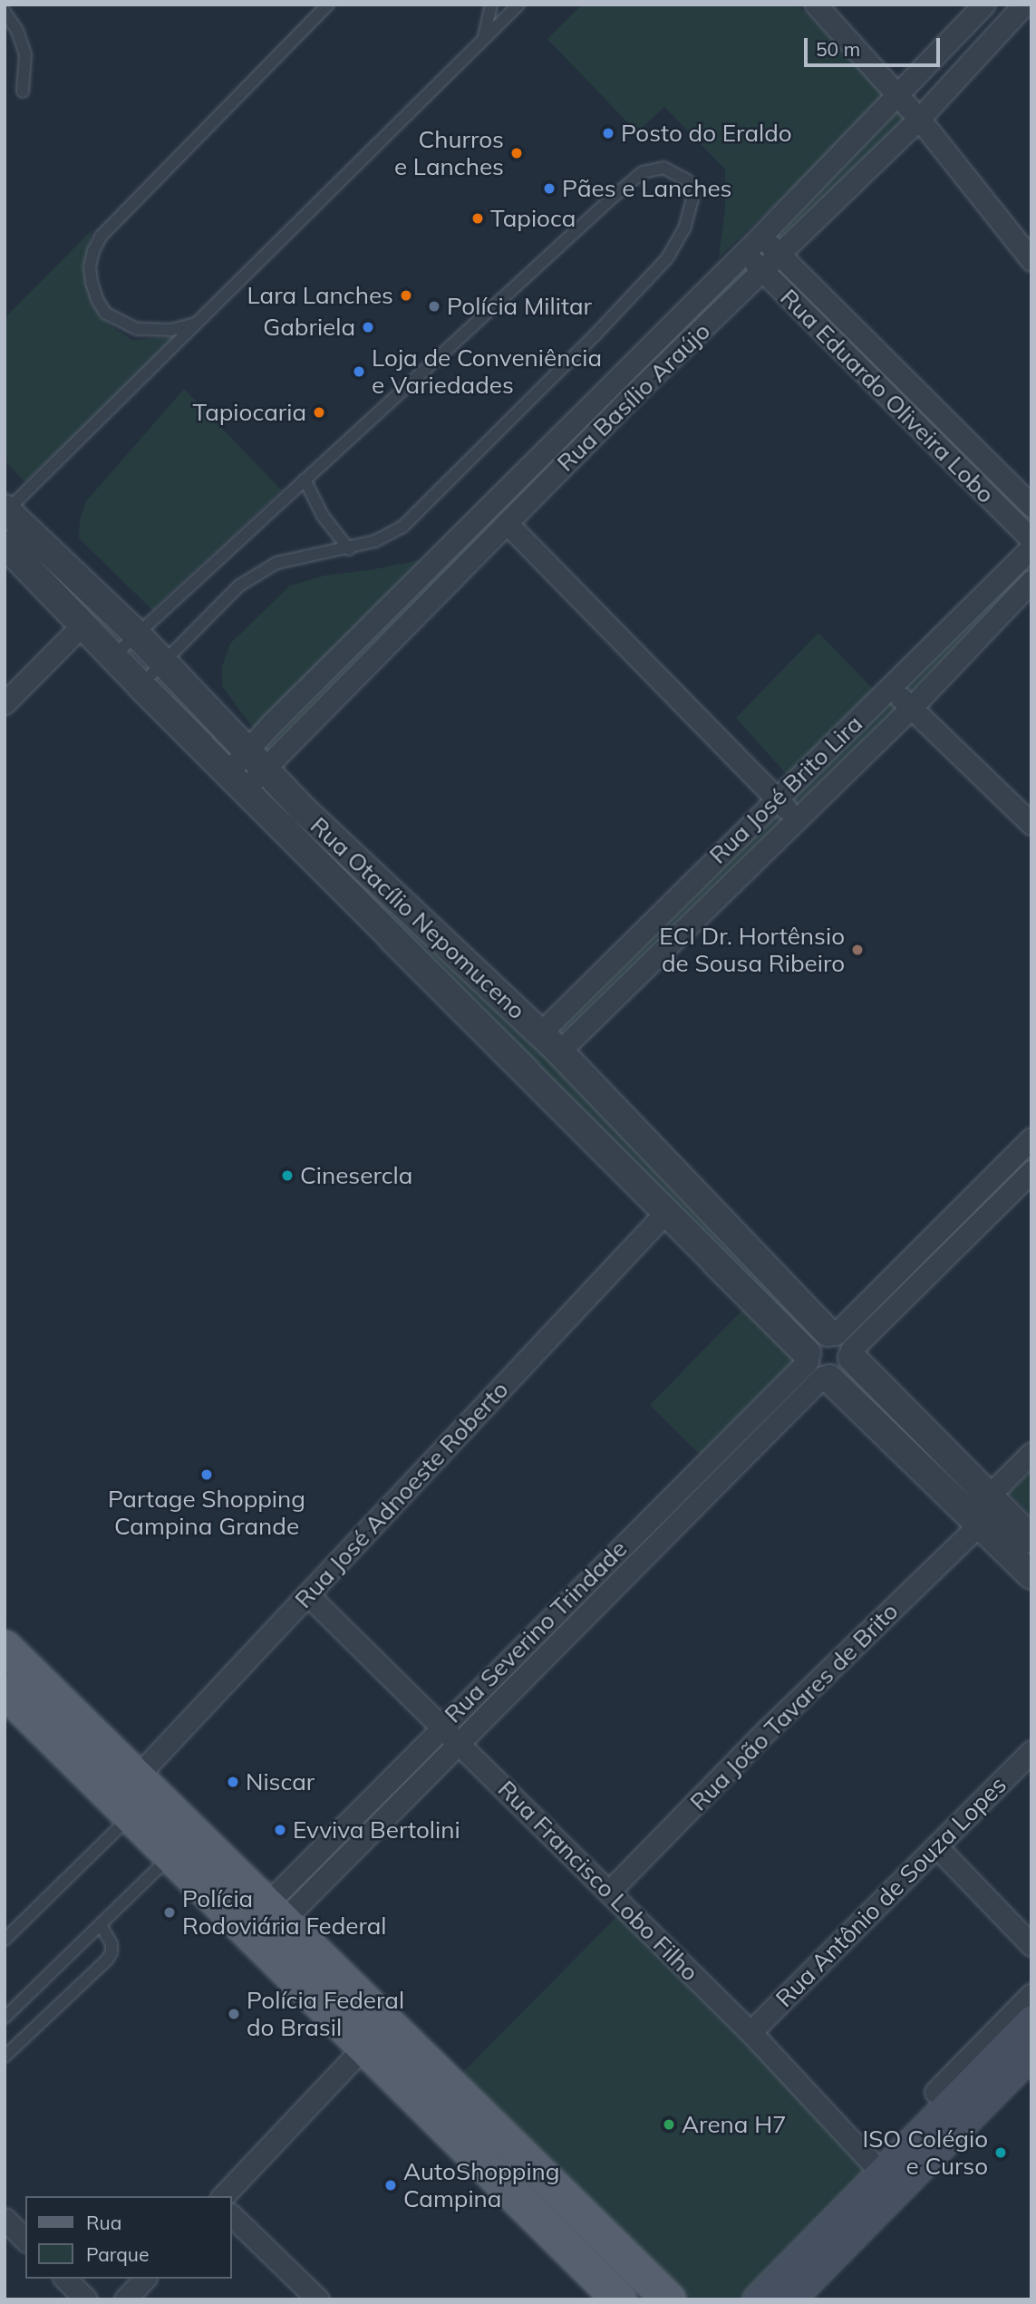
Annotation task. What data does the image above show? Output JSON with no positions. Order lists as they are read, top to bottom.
{
  "streets": {
    "street": [
      "Rua Eduardo Oliveira Lobo",
      "Rua Basílio Araújo",
      "Rua José Brito Lira",
      "Rua Otacílio Nepomuceno",
      "Rua José Adnoeste Roberto",
      "Rua Severino Trindade",
      "Rua João Tavares de Brito",
      "Rua Francisco Lobo Filho",
      "Rua Antônio de Souza Lopes"
    ]
  },
  "crossings": [
    ["Rua Eduardo Oliveira Lobo", "Rua Basílio Araújo"],
    ["Rua Basílio Araújo", "Rua Otacílio Nepomuceno"],
    ["Rua José Brito Lira", "Rua Otacílio Nepomuceno"],
    ["Rua Otacílio Nepomuceno", "Rua José Adnoeste Roberto"],
    ["Rua Otacílio Nepomuceno", "Rua Severino Trindade"],
    ["Rua Otacílio Nepomuceno", "Rua João Tavares de Brito"],
    ["Rua José Adnoeste Roberto", "Rua Francisco Lobo Filho"],
    ["Rua Severino Trindade", "Rua Francisco Lobo Filho"],
    ["Rua João Tavares de Brito", "Rua Francisco Lobo Filho"],
    ["Rua Francisco Lobo Filho", "Rua Antônio de Souza Lopes"]
  ],
  "places": [
    "Posto do Eraldo",
    "Churros e Lanches",
    "Pães e Lanches",
    "Tapioca",
    "Lara Lanches",
    "Polícia Militar",
    "Gabriela",
    "Loja de Conveniência e Variedades",
    "Tapiocaria",
    "ECI Dr. Hortênsio de Sousa Ribeiro",
    "Cinesercla",
    "Partage Shopping Campina Grande",
    "Niscar",
    "Evviva Bertolini",
    "Polícia Rodoviária Federal",
    "Polícia Federal do Brasil",
    "Arena H7",
    "ISO Colégio e Curso",
    "AutoShopping Campina"
  ],
  "legend": ["Rua", "Parque"],
  "scale_bar": "50 m"
}
